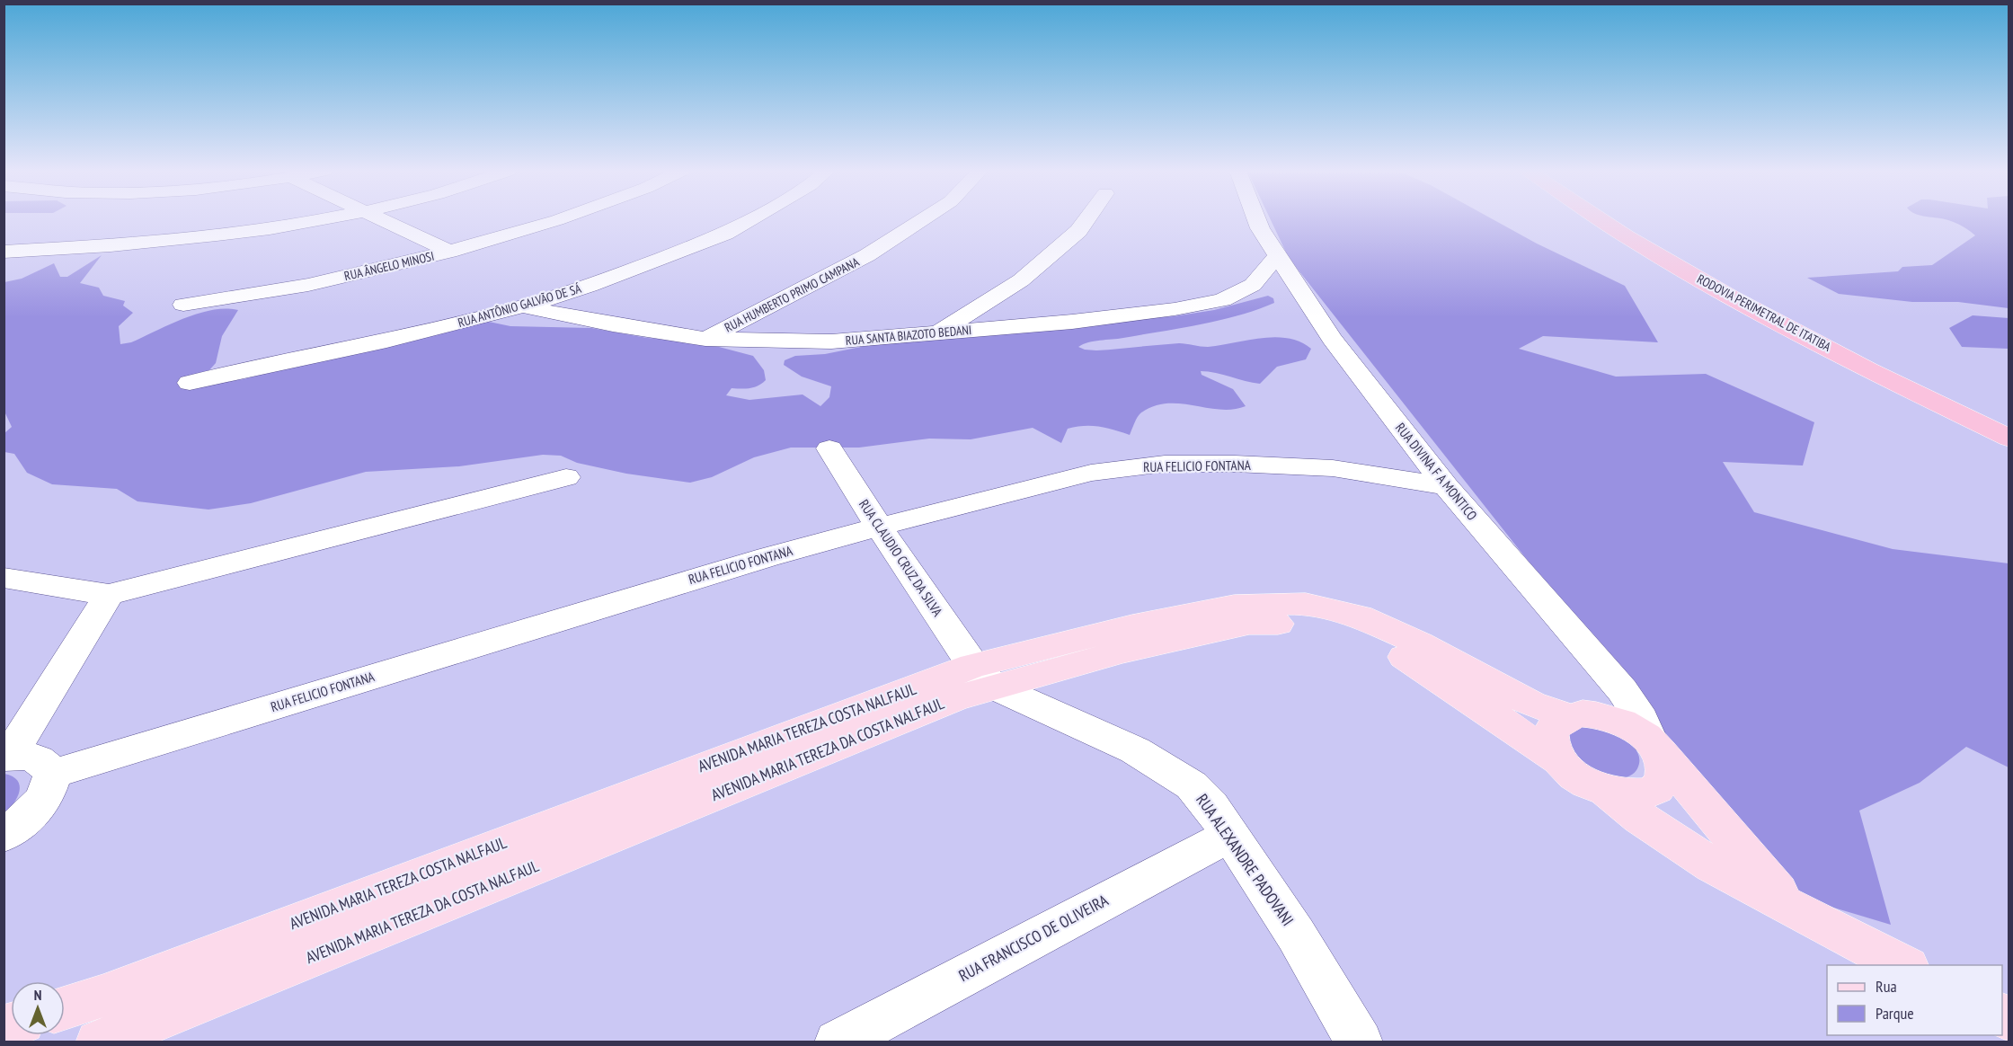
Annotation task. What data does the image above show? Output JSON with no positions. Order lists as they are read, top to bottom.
{
  "streets": {
    "highway": ["RODOVIA PERIMETRAL DE ITATIBA"],
    "main road": ["AVENIDA MARIA TEREZA COSTA NALFAUL", "AVENIDA MARIA TEREZA DA COSTA NALFAUL"],
    "street": [
      "RUA ÂNGELO MINOSI",
      "RUA HUMBERTO PRIMO CAMPANA",
      "RUA ANTÔNIO GALVÃO DE SÁ",
      "RUA SANTA BIAZOTO BEDANI",
      "RUA FELICIO FONTANA",
      "RUA DIVINA F A MONTICO",
      "RUA CLAUDIO CRUZ DA SILVA",
      "RUA ALEXANDRE PADOVANI",
      "RUA FRANCISCO DE OLIVEIRA"
    ]
  },
  "crossings": [
    ["RUA HUMBERTO PRIMO CAMPANA", "RUA SANTA BIAZOTO BEDANI"],
    ["RUA ANTÔNIO GALVÃO DE SÁ", "RUA SANTA BIAZOTO BEDANI"],
    ["RUA SANTA BIAZOTO BEDANI", "RUA DIVINA F A MONTICO"],
    ["RUA FELICIO FONTANA", "RUA DIVINA F A MONTICO"],
    ["RUA FELICIO FONTANA", "RUA CLAUDIO CRUZ DA SILVA"],
    ["RUA DIVINA F A MONTICO", "AVENIDA MARIA TEREZA COSTA NALFAUL"],
    ["RUA DIVINA F A MONTICO", "AVENIDA MARIA TEREZA DA COSTA NALFAUL"],
    ["RUA CLAUDIO CRUZ DA SILVA", "AVENIDA MARIA TEREZA COSTA NALFAUL"],
    ["RUA CLAUDIO CRUZ DA SILVA", "AVENIDA MARIA TEREZA DA COSTA NALFAUL"],
    ["RUA CLAUDIO CRUZ DA SILVA", "RUA ALEXANDRE PADOVANI"],
    ["AVENIDA MARIA TEREZA COSTA NALFAUL", "AVENIDA MARIA TEREZA DA COSTA NALFAUL"],
    ["AVENIDA MARIA TEREZA COSTA NALFAUL", "RUA ALEXANDRE PADOVANI"],
    ["AVENIDA MARIA TEREZA DA COSTA NALFAUL", "RUA ALEXANDRE PADOVANI"],
    ["RUA ALEXANDRE PADOVANI", "RUA FRANCISCO DE OLIVEIRA"]
  ],
  "legend": ["Rua", "Parque"],
  "north": "top"
}
